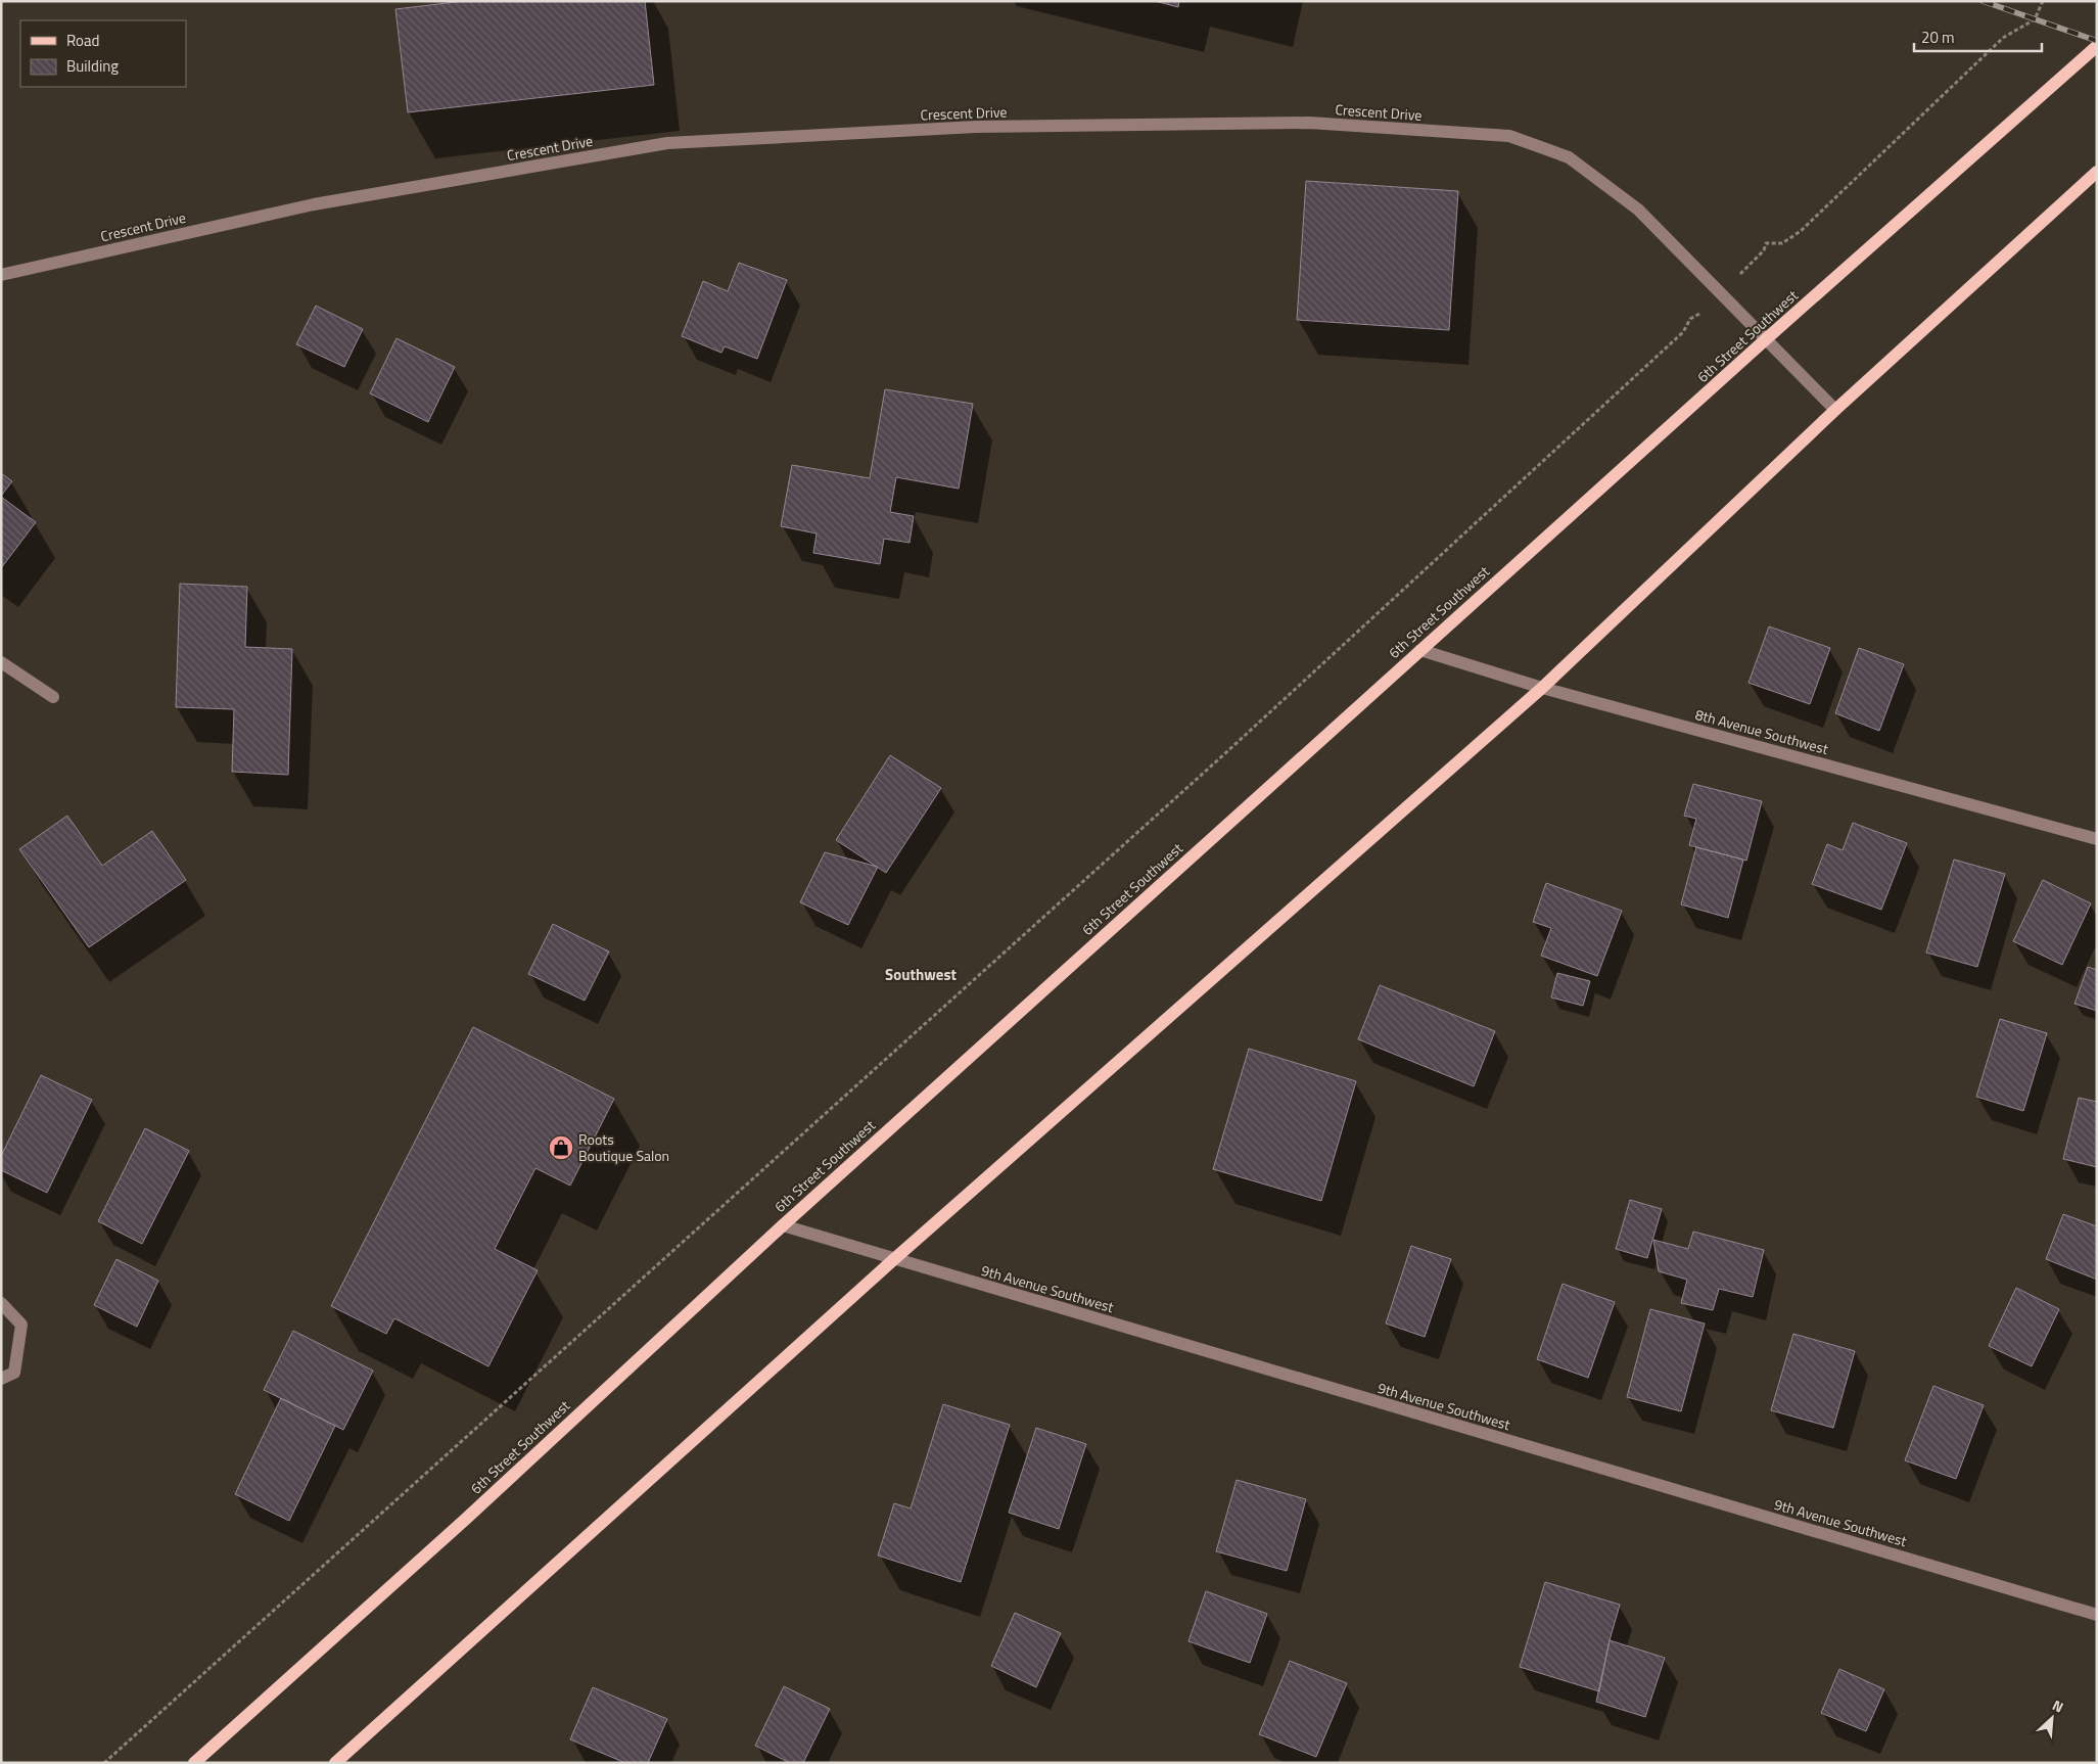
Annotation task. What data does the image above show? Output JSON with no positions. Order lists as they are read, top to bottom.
{
  "streets": {
    "main road": ["6th Street Southwest"],
    "street": ["Crescent Drive", "8th Avenue Southwest", "9th Avenue Southwest"]
  },
  "crossings": [
    ["Crescent Drive", "6th Street Southwest"],
    ["6th Street Southwest", "8th Avenue Southwest"],
    ["6th Street Southwest", "9th Avenue Southwest"]
  ],
  "districts": ["Southwest"],
  "places": {
    "shop": ["Roots Boutique Salon"]
  },
  "legend": ["Road", "Building"],
  "scale_bar": "20 m",
  "north": "top right"
}
